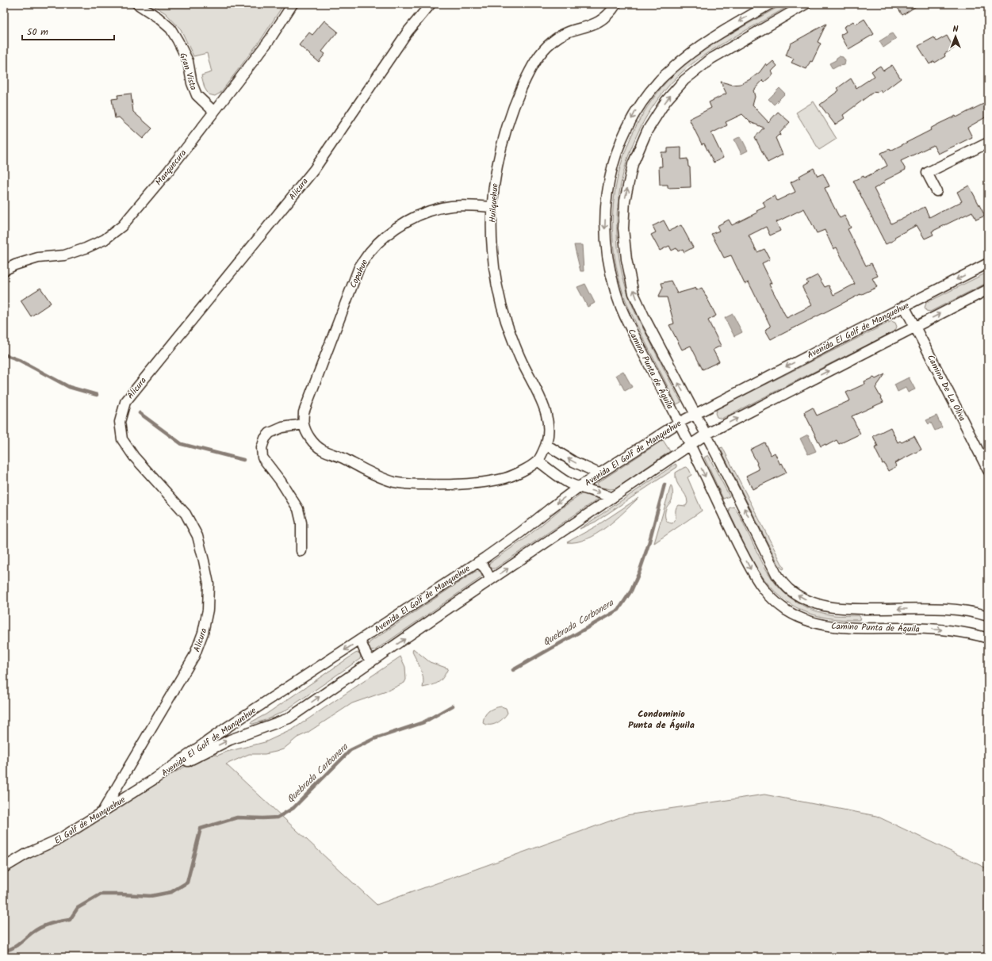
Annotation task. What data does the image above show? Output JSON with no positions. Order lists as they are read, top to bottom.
{
  "streets": {
    "street": [
      "Gran Vista",
      "Manquecura",
      "Alicura",
      "Huilquehue",
      "Copahue",
      "Avenida El Golf de Manquehue",
      "Camino Punta de Águila",
      "Camino De La Oliva",
      "El Golf de Manquehue"
    ]
  },
  "crossings": [
    ["Gran Vista", "Manquecura"],
    ["Alicura", "El Golf de Manquehue"],
    ["Huilquehue", "Copahue"],
    ["Avenida El Golf de Manquehue", "Camino Punta de Águila"],
    ["Avenida El Golf de Manquehue", "Camino De La Oliva"],
    ["Avenida El Golf de Manquehue", "El Golf de Manquehue"]
  ],
  "districts": ["Condominio Punta de Águila"],
  "water": ["Quebrada Carbonera"],
  "scale_bar": "50 m",
  "north": "top"
}
